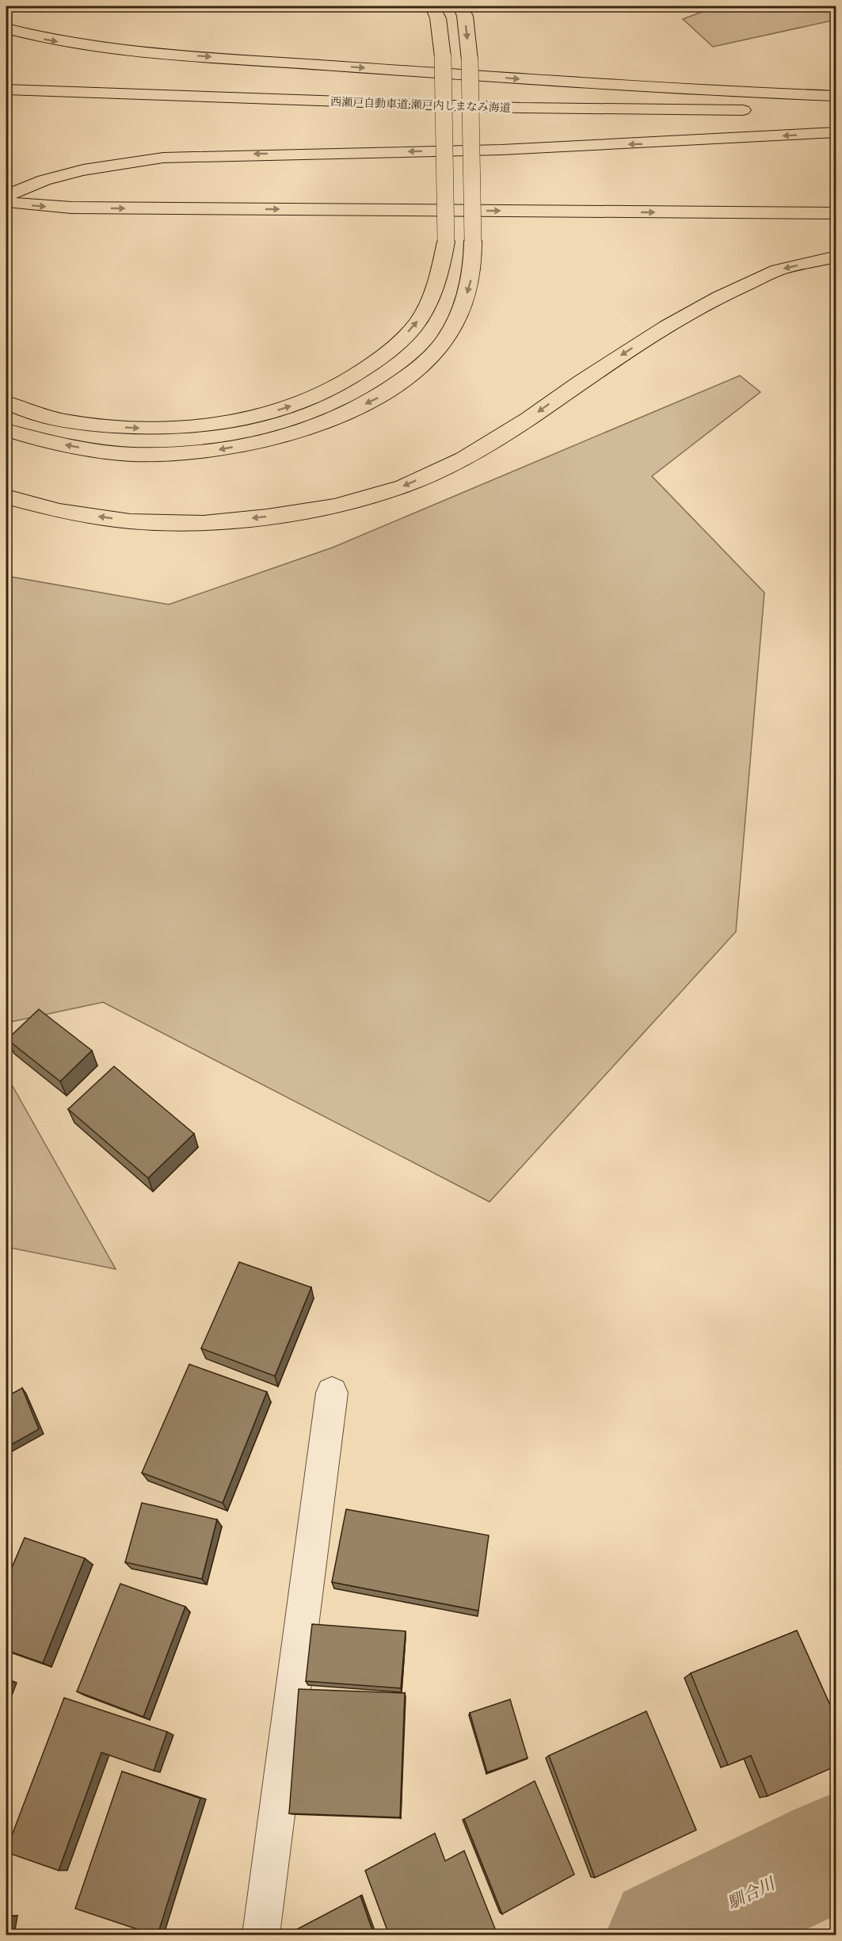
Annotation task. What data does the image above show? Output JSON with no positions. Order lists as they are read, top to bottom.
{
  "streets": {
    "highway": ["西瀬戸自動車道;瀬戸内しまなみ海道"]
  },
  "water": ["馴合川"]
}
